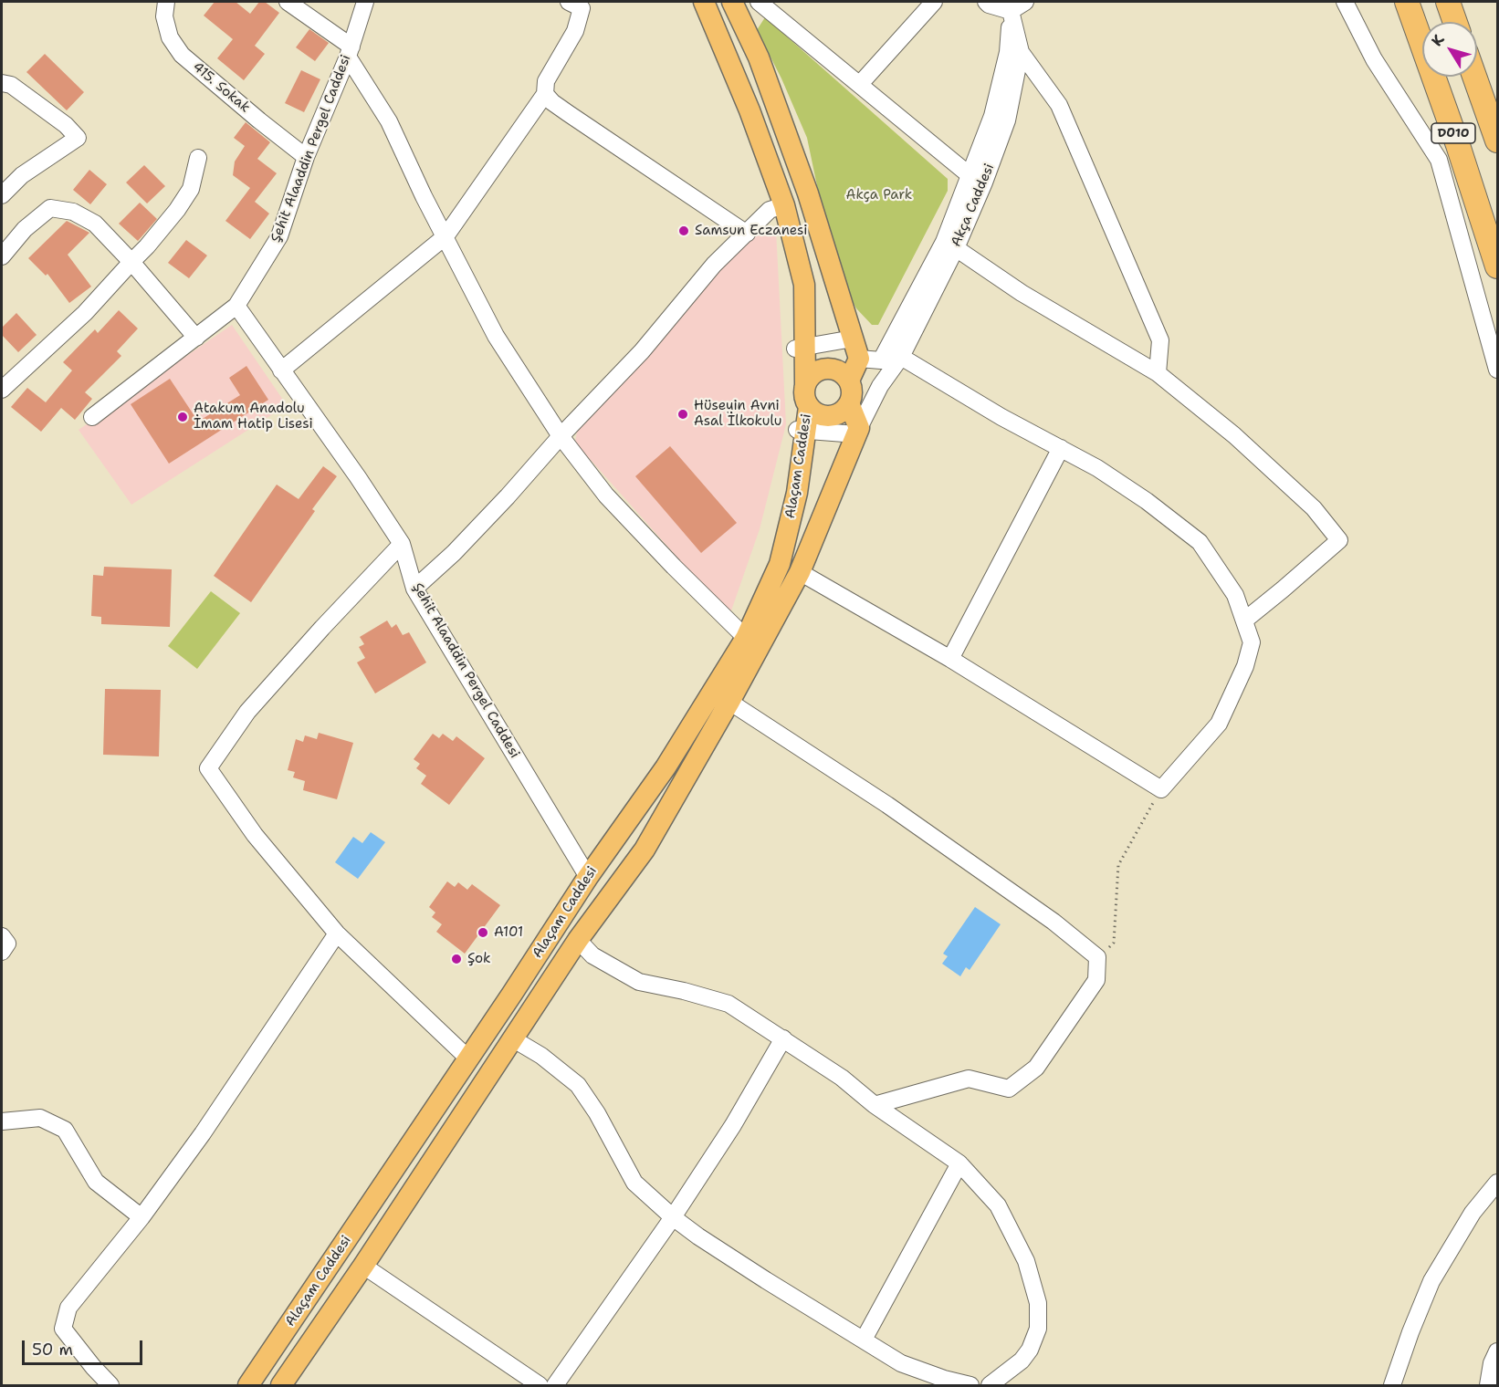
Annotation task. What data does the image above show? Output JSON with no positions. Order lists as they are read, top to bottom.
{
  "streets": {
    "highway": ["D010"],
    "main road": ["Alaçam Caddesi"],
    "street": ["415. Sokak", "Şehit Alaaddin Pergel Caddesi", "Akça Caddesi"]
  },
  "crossings": [
    ["415. Sokak", "Şehit Alaaddin Pergel Caddesi"],
    ["Şehit Alaaddin Pergel Caddesi", "Alaçam Caddesi"],
    ["Akça Caddesi", "Alaçam Caddesi"]
  ],
  "parks": ["Akça Park"],
  "places": [
    "Samsun Eczanesi",
    "Hüseyin Avni Asal İlkokulu",
    "Atakum Anadolu İmam Hatip Lisesi",
    "A101",
    "Şok"
  ],
  "scale_bar": "50 m",
  "north": "top left"
}
